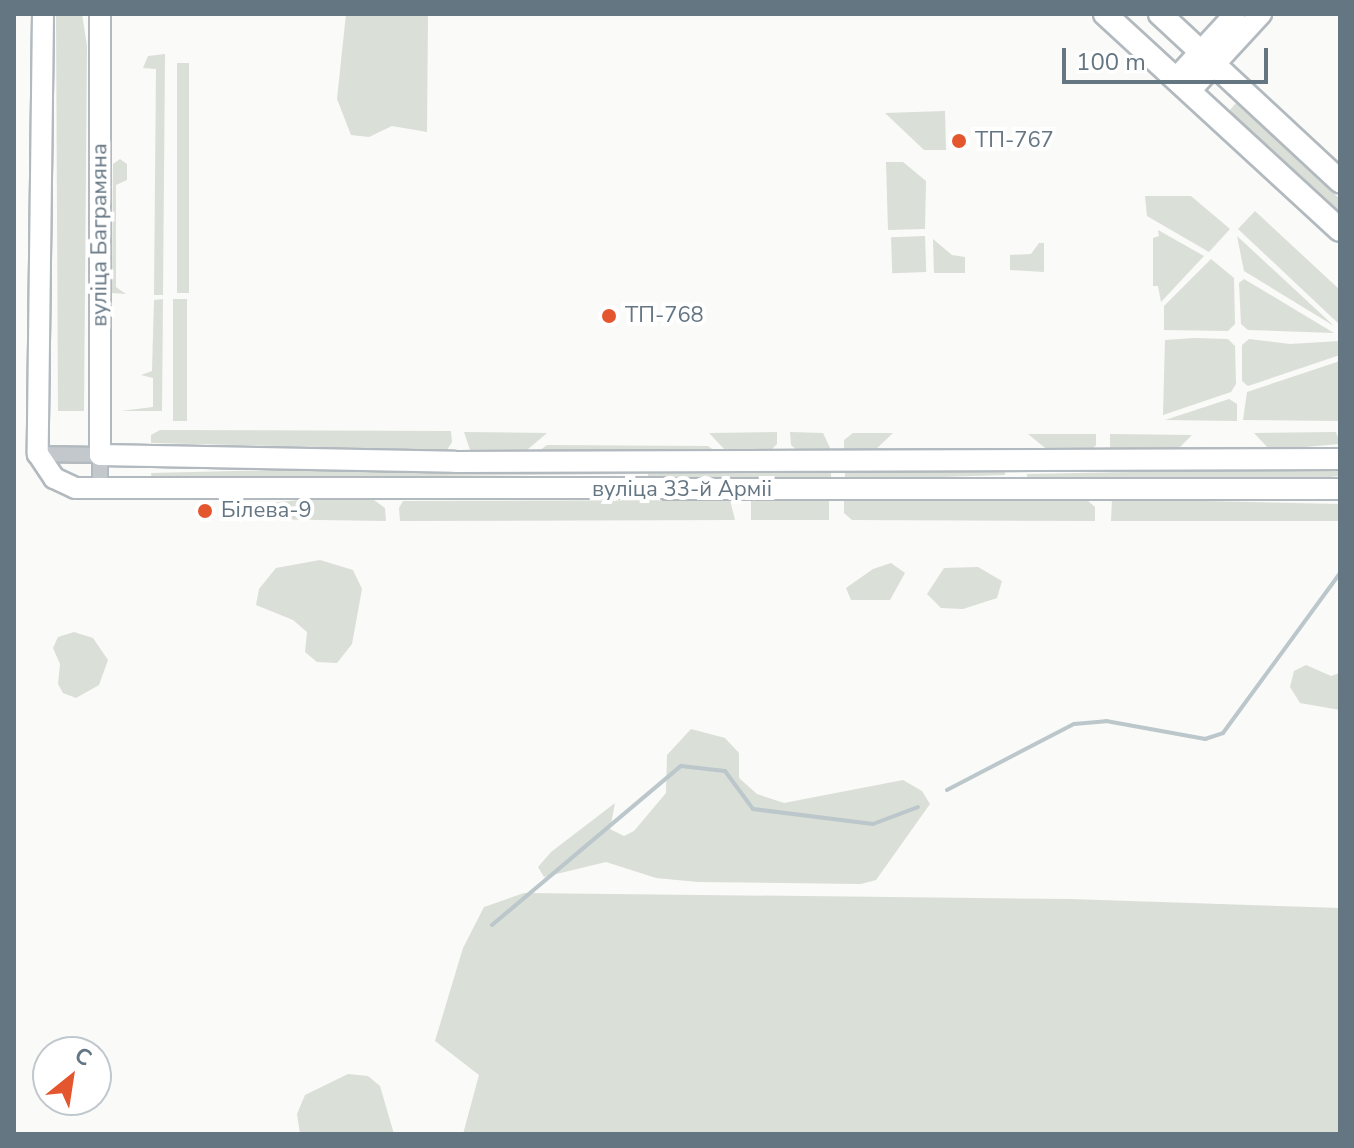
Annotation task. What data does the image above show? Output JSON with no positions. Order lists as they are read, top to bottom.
{
  "streets": {
    "street": ["вуліца Баграмяна", "вуліца 33-й Арміі"]
  },
  "crossings": [
    ["вуліца Баграмяна", "вуліца 33-й Арміі"]
  ],
  "places": ["ТП-767", "ТП-768", "Білева-9"],
  "scale_bar": "100 m",
  "north": "top right"
}
